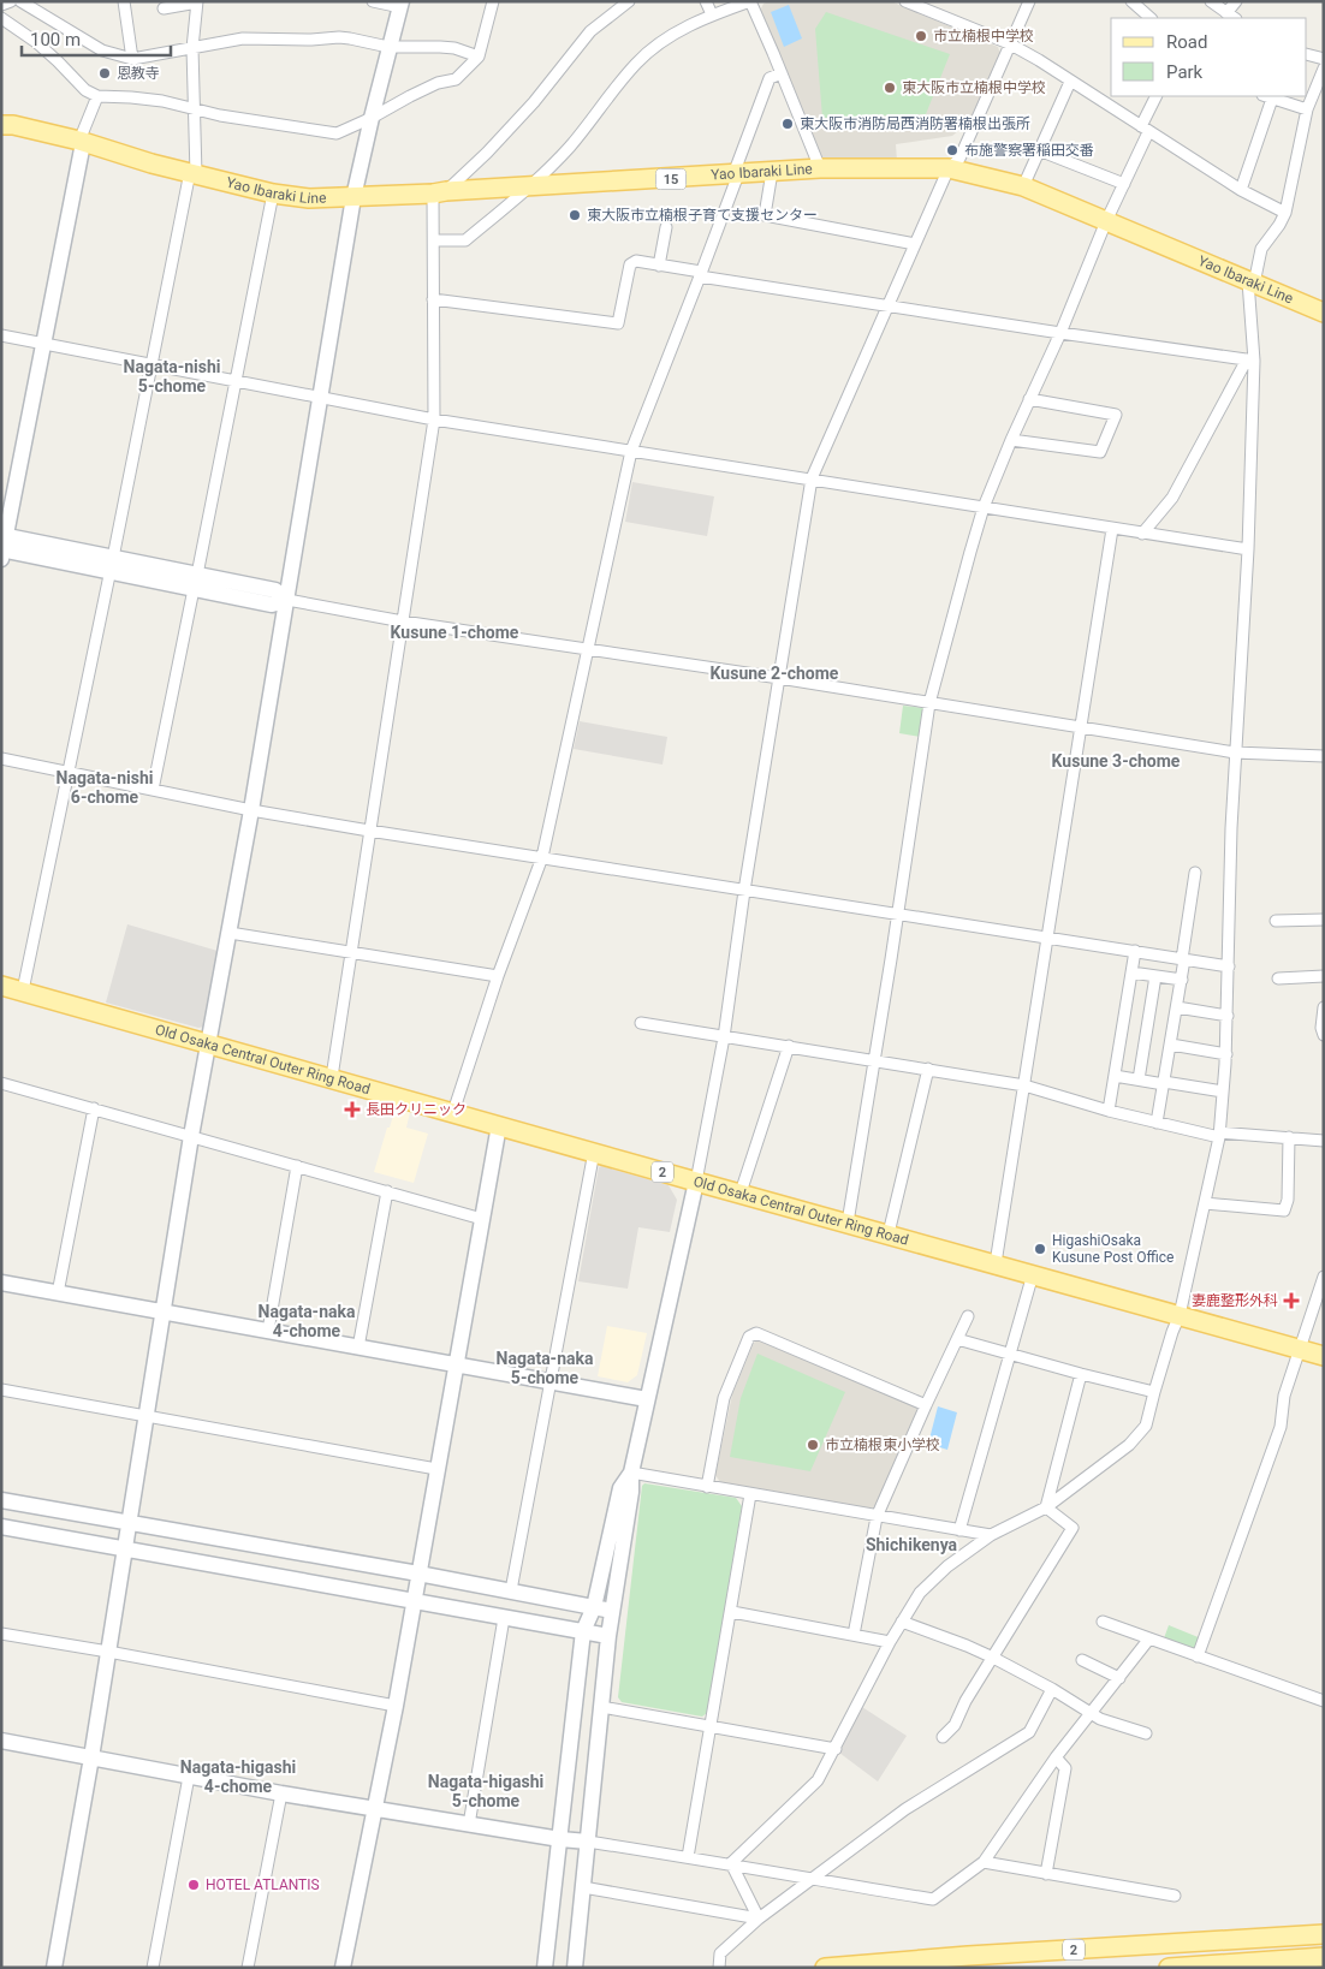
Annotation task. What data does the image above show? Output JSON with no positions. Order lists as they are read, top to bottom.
{
  "streets": {
    "main road": [
      "Yao Ibaraki Line",
      "15",
      "Old Osaka Central Outer Ring Road",
      "2"
    ]
  },
  "districts": [
    "Nagata-nishi 5-chome",
    "Kusune 1-chome",
    "Kusune 2-chome",
    "Kusune 3-chome",
    "Nagata-nishi 6-chome",
    "Nagata-naka 4-chome",
    "Nagata-naka 5-chome",
    "Shichikenya",
    "Nagata-higashi 4-chome",
    "Nagata-higashi 5-chome"
  ],
  "places": {
    "other": [
      "市立楠根中学校",
      "恩教寺",
      "東大阪市立楠根中学校",
      "東大阪市消防局西消防署楠根出張所",
      "布施警察署稲田交番",
      "東大阪市立楠根子育て支援センター",
      "HigashiOsaka Kusune Post Office",
      "市立楠根東小学校",
      "HOTEL ATLANTIS"
    ],
    "health": ["長田クリニック", "妻鹿整形外科"]
  },
  "legend": ["Road", "Park"],
  "scale_bar": "100 m"
}
